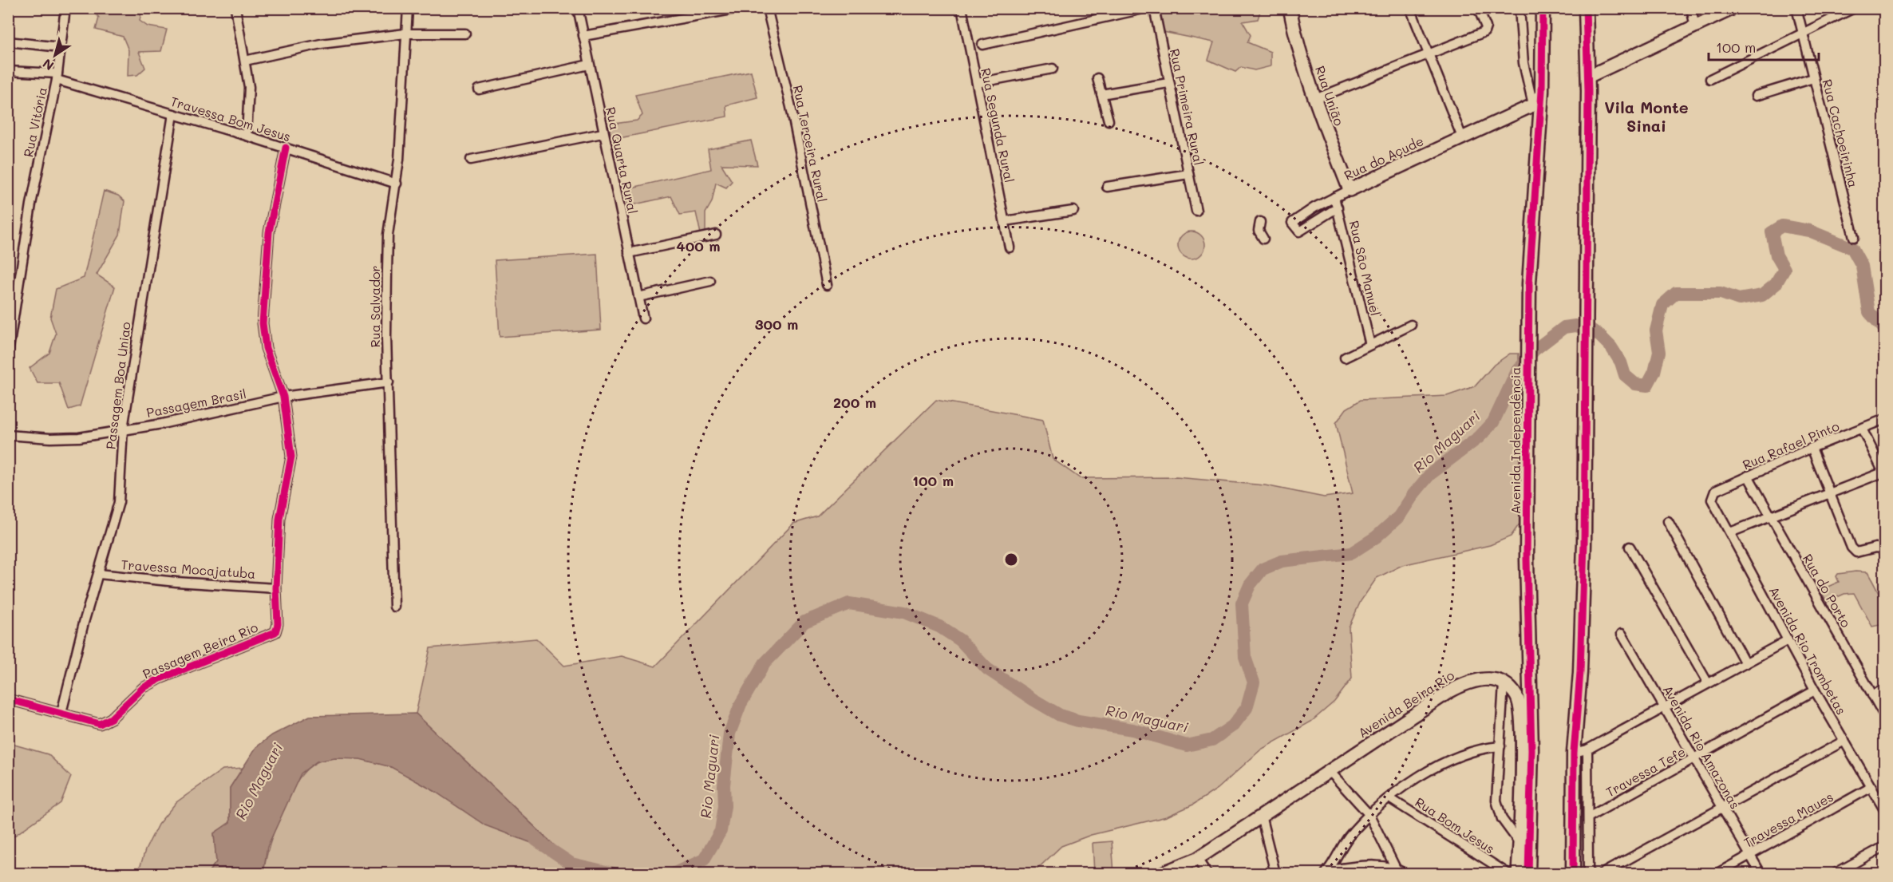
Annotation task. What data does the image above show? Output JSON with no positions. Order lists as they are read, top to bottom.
{
  "streets": {
    "main road": ["Avenida Independência"],
    "street": [
      "Rua União",
      "Rua Primeira Rural",
      "Travessa Bom Jesus",
      "Rua Vitória",
      "Rua Segunda Rural",
      "Rua Cachoeirinha",
      "Rua Terceira Rural",
      "Rua do Açude",
      "Rua Quarta Rural",
      "Rua São Manuel",
      "Rua Salvador",
      "Passagem Boa Uniao",
      "Passagem Brasil",
      "Rua Rafael Pinto",
      "Travessa Mocajatuba",
      "Rua do Porto",
      "Passagem Beira Rio",
      "Avenida Rio Trombetas",
      "Avenida Beira Rio",
      "Avenida Rio Amazonas",
      "Travessa Tefe",
      "Travessa Maues",
      "Rua Bom Jesus"
    ]
  },
  "crossings": [
    ["Rua União", "Rua do Açude"],
    ["Travessa Bom Jesus", "Rua Vitória"],
    ["Travessa Bom Jesus", "Rua Salvador"],
    ["Travessa Bom Jesus", "Passagem Boa Uniao"],
    ["Rua do Açude", "Rua São Manuel"],
    ["Rua do Açude", "Avenida Independência"],
    ["Rua Salvador", "Passagem Brasil"],
    ["Passagem Boa Uniao", "Passagem Brasil"],
    ["Passagem Boa Uniao", "Travessa Mocajatuba"],
    ["Passagem Boa Uniao", "Passagem Beira Rio"],
    ["Rua Rafael Pinto", "Rua do Porto"],
    ["Rua Rafael Pinto", "Avenida Rio Trombetas"],
    ["Travessa Mocajatuba", "Passagem Beira Rio"],
    ["Avenida Rio Trombetas", "Travessa Tefe"],
    ["Avenida Rio Trombetas", "Travessa Maues"],
    ["Avenida Rio Amazonas", "Travessa Tefe"],
    ["Avenida Rio Amazonas", "Travessa Maues"]
  ],
  "districts": ["Vila Monte Sinai"],
  "water": ["Rio Maguari"],
  "scale_bar": "100 m",
  "north": "bottom left",
  "rings": [
    "400 m",
    "300 m",
    "200 m",
    "100 m"
  ]
}
